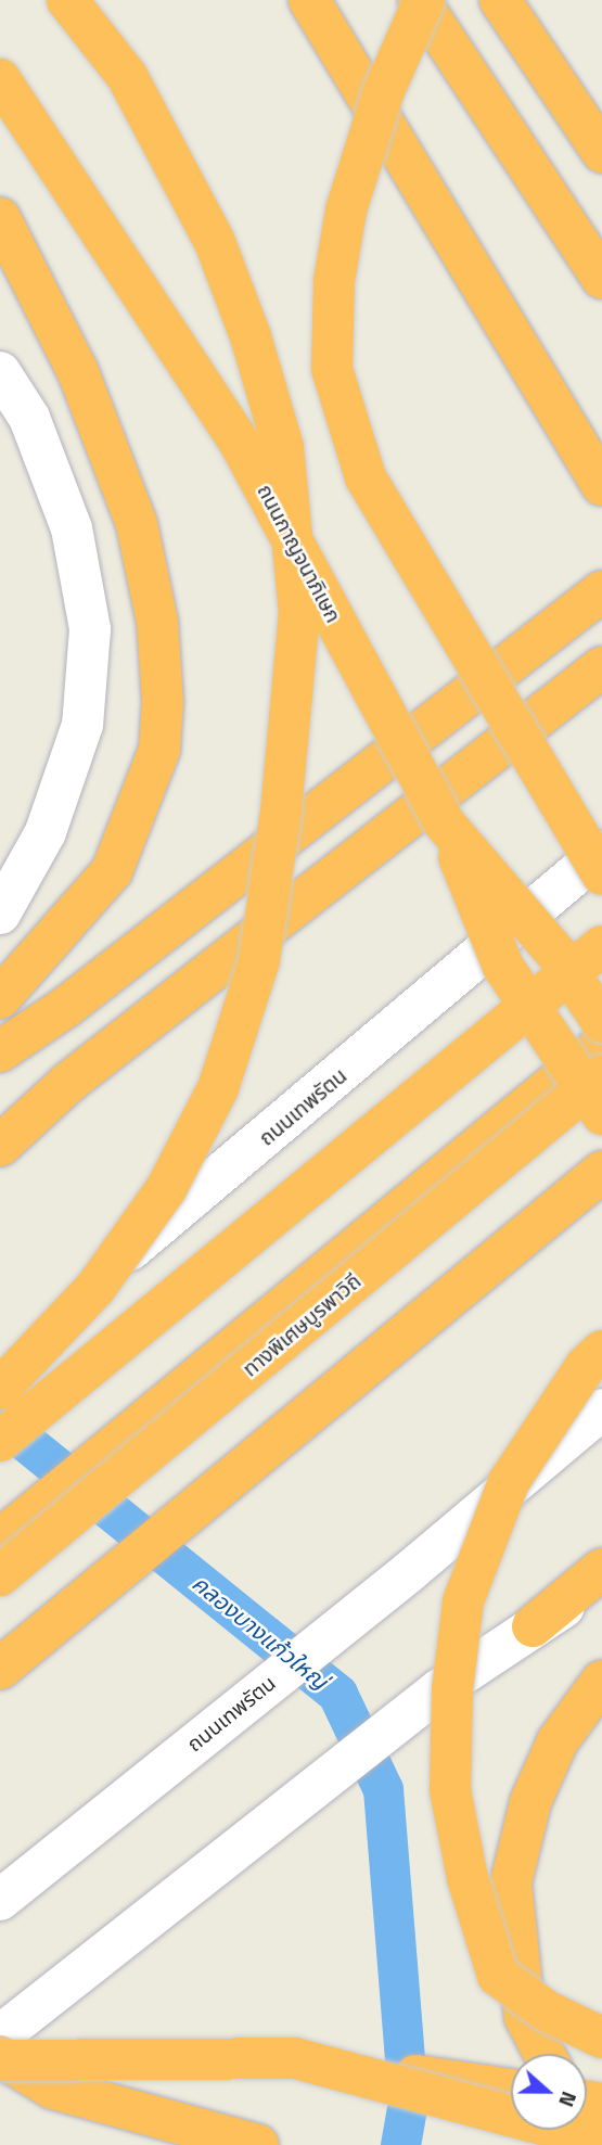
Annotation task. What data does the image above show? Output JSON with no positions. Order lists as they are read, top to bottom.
{
  "streets": {
    "highway": ["ถนนกาญจนาภิเษก", "ทางพิเศษบูรพาวิถี"],
    "main road": ["ถนนเทพรัตน"]
  },
  "water": ["คลองบางแก้วใหญ่"],
  "north": "right"
}
